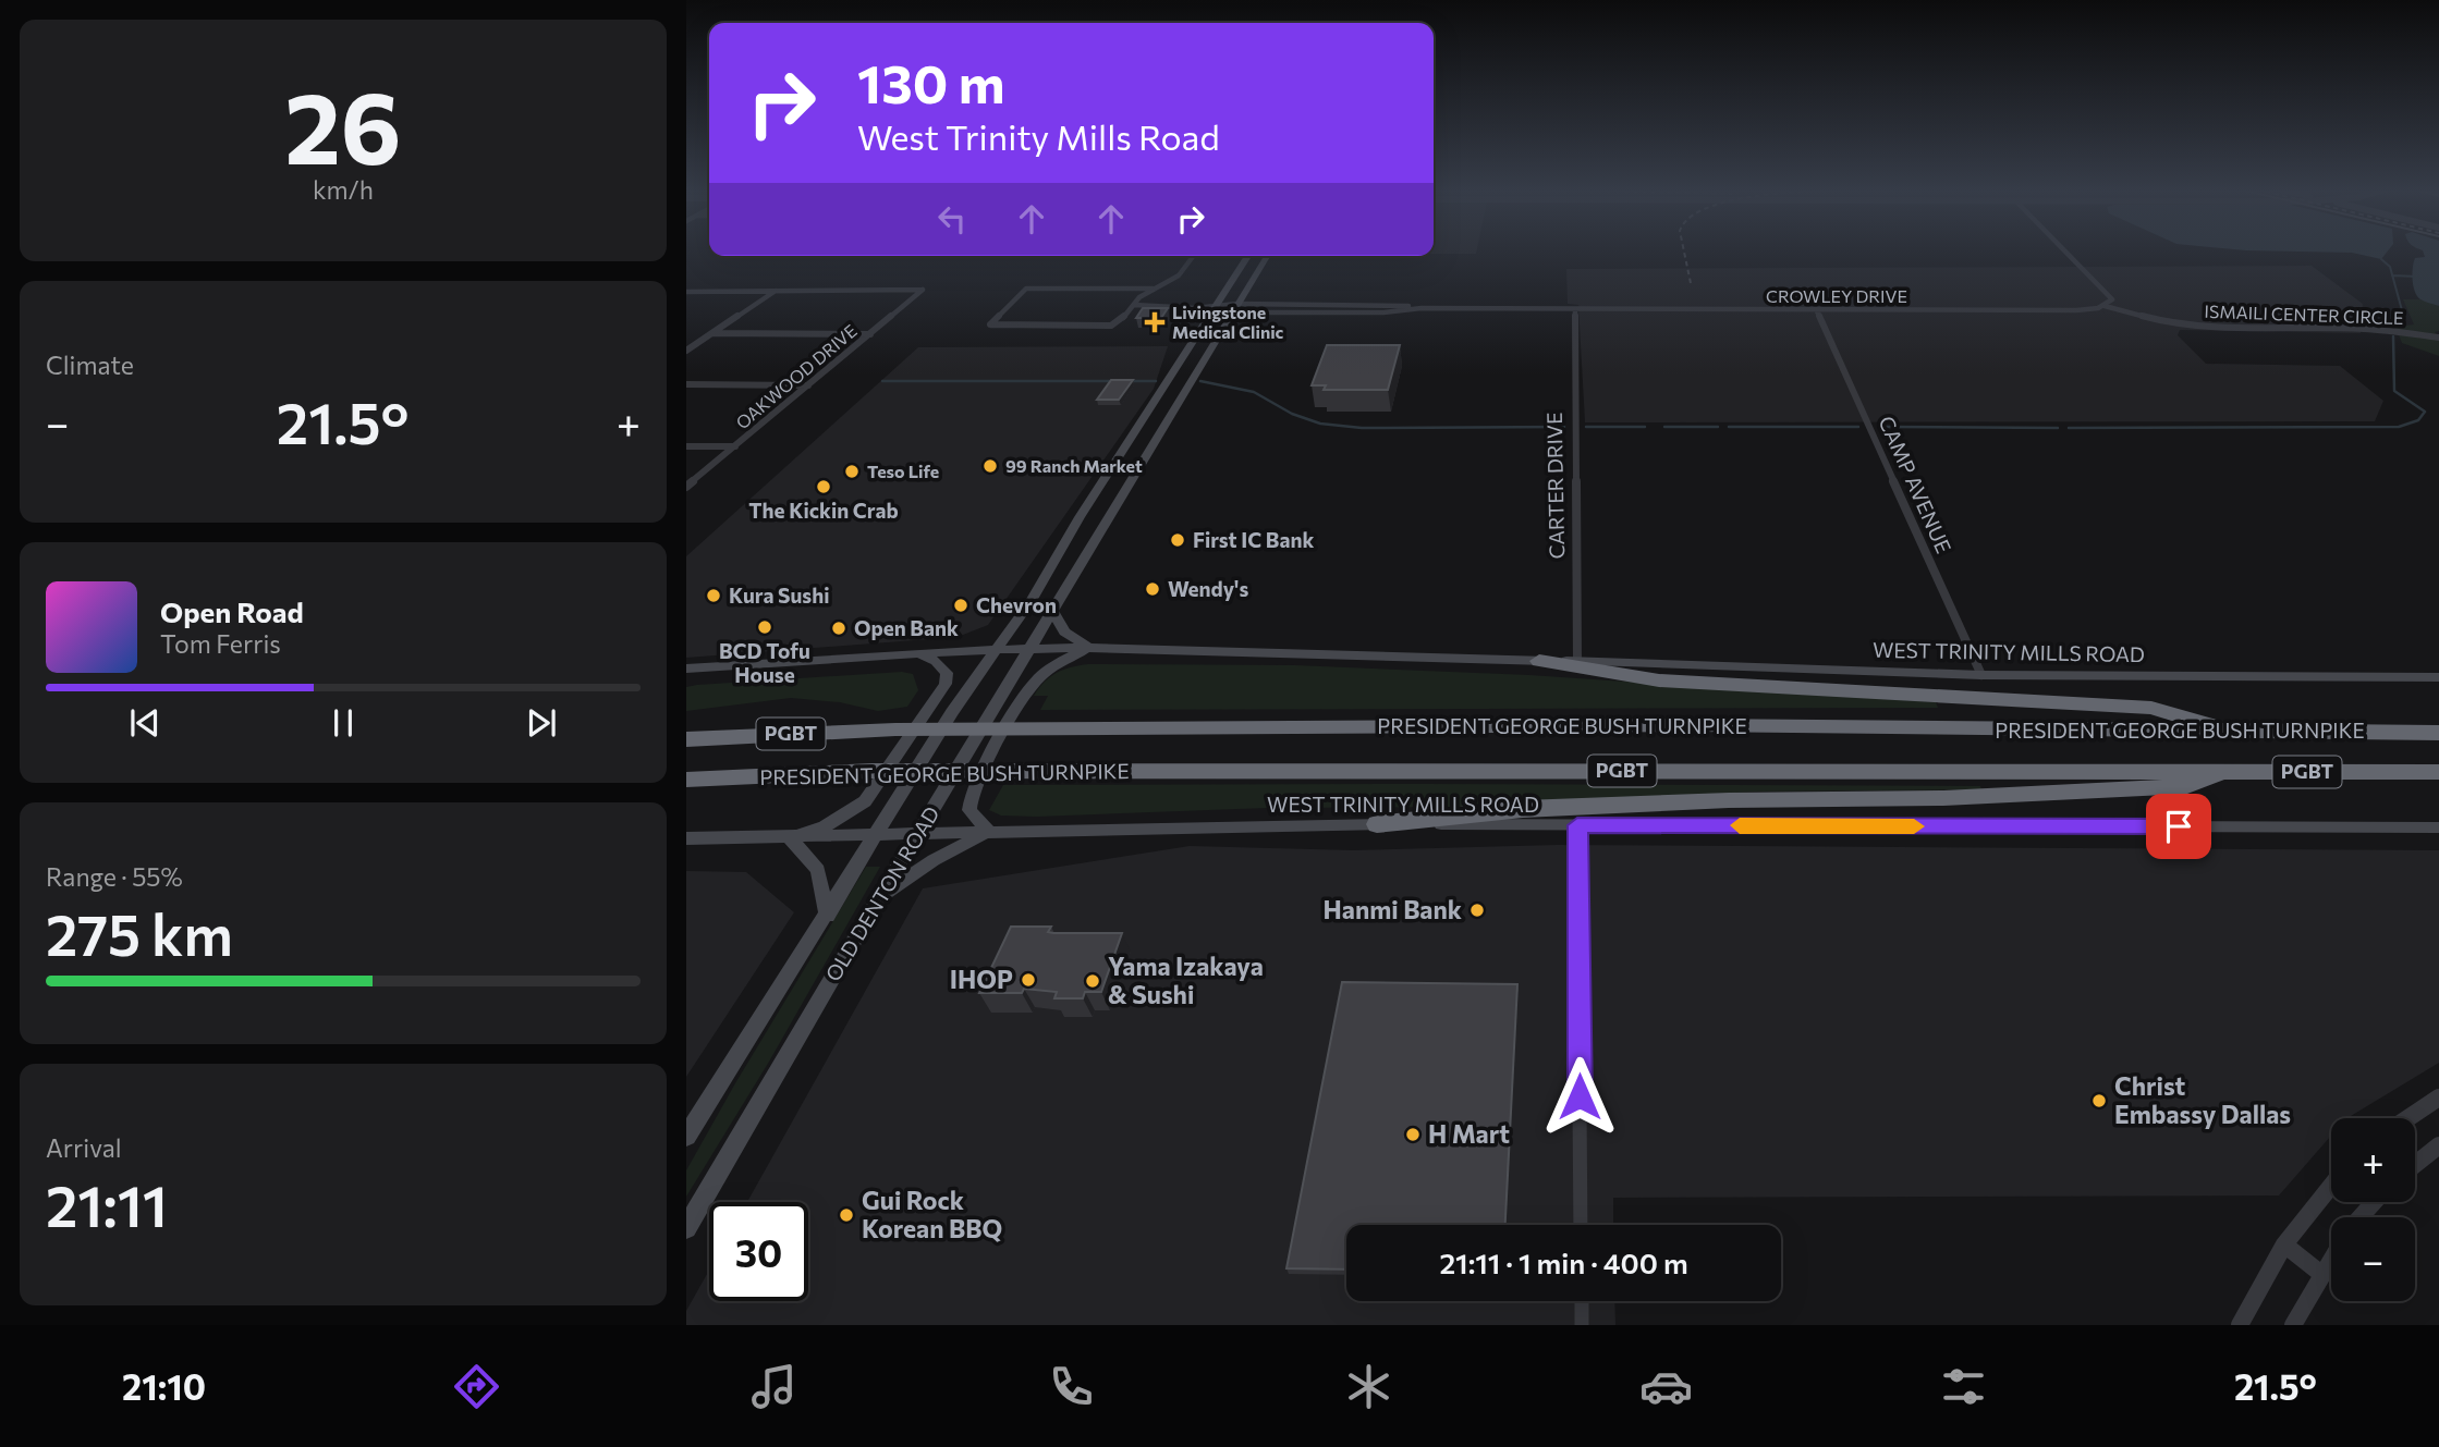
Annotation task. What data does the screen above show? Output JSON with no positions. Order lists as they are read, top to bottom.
{
  "streets": {
    "highway": ["PRESIDENT GEORGE BUSH TURNPIKE", "PGBT"],
    "main road": ["WEST TRINITY MILLS ROAD", "OLD DENTON ROAD"],
    "street": [
      "CROWLEY DRIVE",
      "ISMAILI CENTER CIRCLE",
      "OAKWOOD DRIVE",
      "CAMP AVENUE",
      "CARTER DRIVE"
    ]
  },
  "crossings": [
    ["CROWLEY DRIVE", "ISMAILI CENTER CIRCLE"],
    ["CROWLEY DRIVE", "CAMP AVENUE"],
    ["CROWLEY DRIVE", "CARTER DRIVE"],
    ["CROWLEY DRIVE", "OLD DENTON ROAD"],
    ["CAMP AVENUE", "WEST TRINITY MILLS ROAD"],
    ["CARTER DRIVE", "WEST TRINITY MILLS ROAD"],
    ["WEST TRINITY MILLS ROAD", "OLD DENTON ROAD"]
  ],
  "places": {
    "health": ["Livingstone Medical Clinic"],
    "other": [
      "99 Ranch Market",
      "Teso Life",
      "The Kickin Crab",
      "First IC Bank",
      "Wendy's",
      "Kura Sushi",
      "Chevron",
      "BCD Tofu House",
      "Open Bank",
      "Hanmi Bank",
      "IHOP",
      "Yama Izakaya & Sushi",
      "Christ Embassy Dallas",
      "H Mart",
      "Gui Rock Korean BBQ"
    ]
  },
  "page": {
    "tile": [
      ["26", "km/h"],
      "Climate",
      ["Range · 55%", "275 km"],
      ["Arrival", "21:11"]
    ],
    "turn": ["130 m", "West Trinity Mills Road"],
    "heat": ["−", "21.5°", "+"],
    "song": ["Open Road", "Tom Ferris"],
    "map_buttons": ["+", "−"],
    "limit": "30",
    "trip": "21:11 · 1 min · 400 m",
    "tabs": ["21:10", "21.5°"]
  }
}
